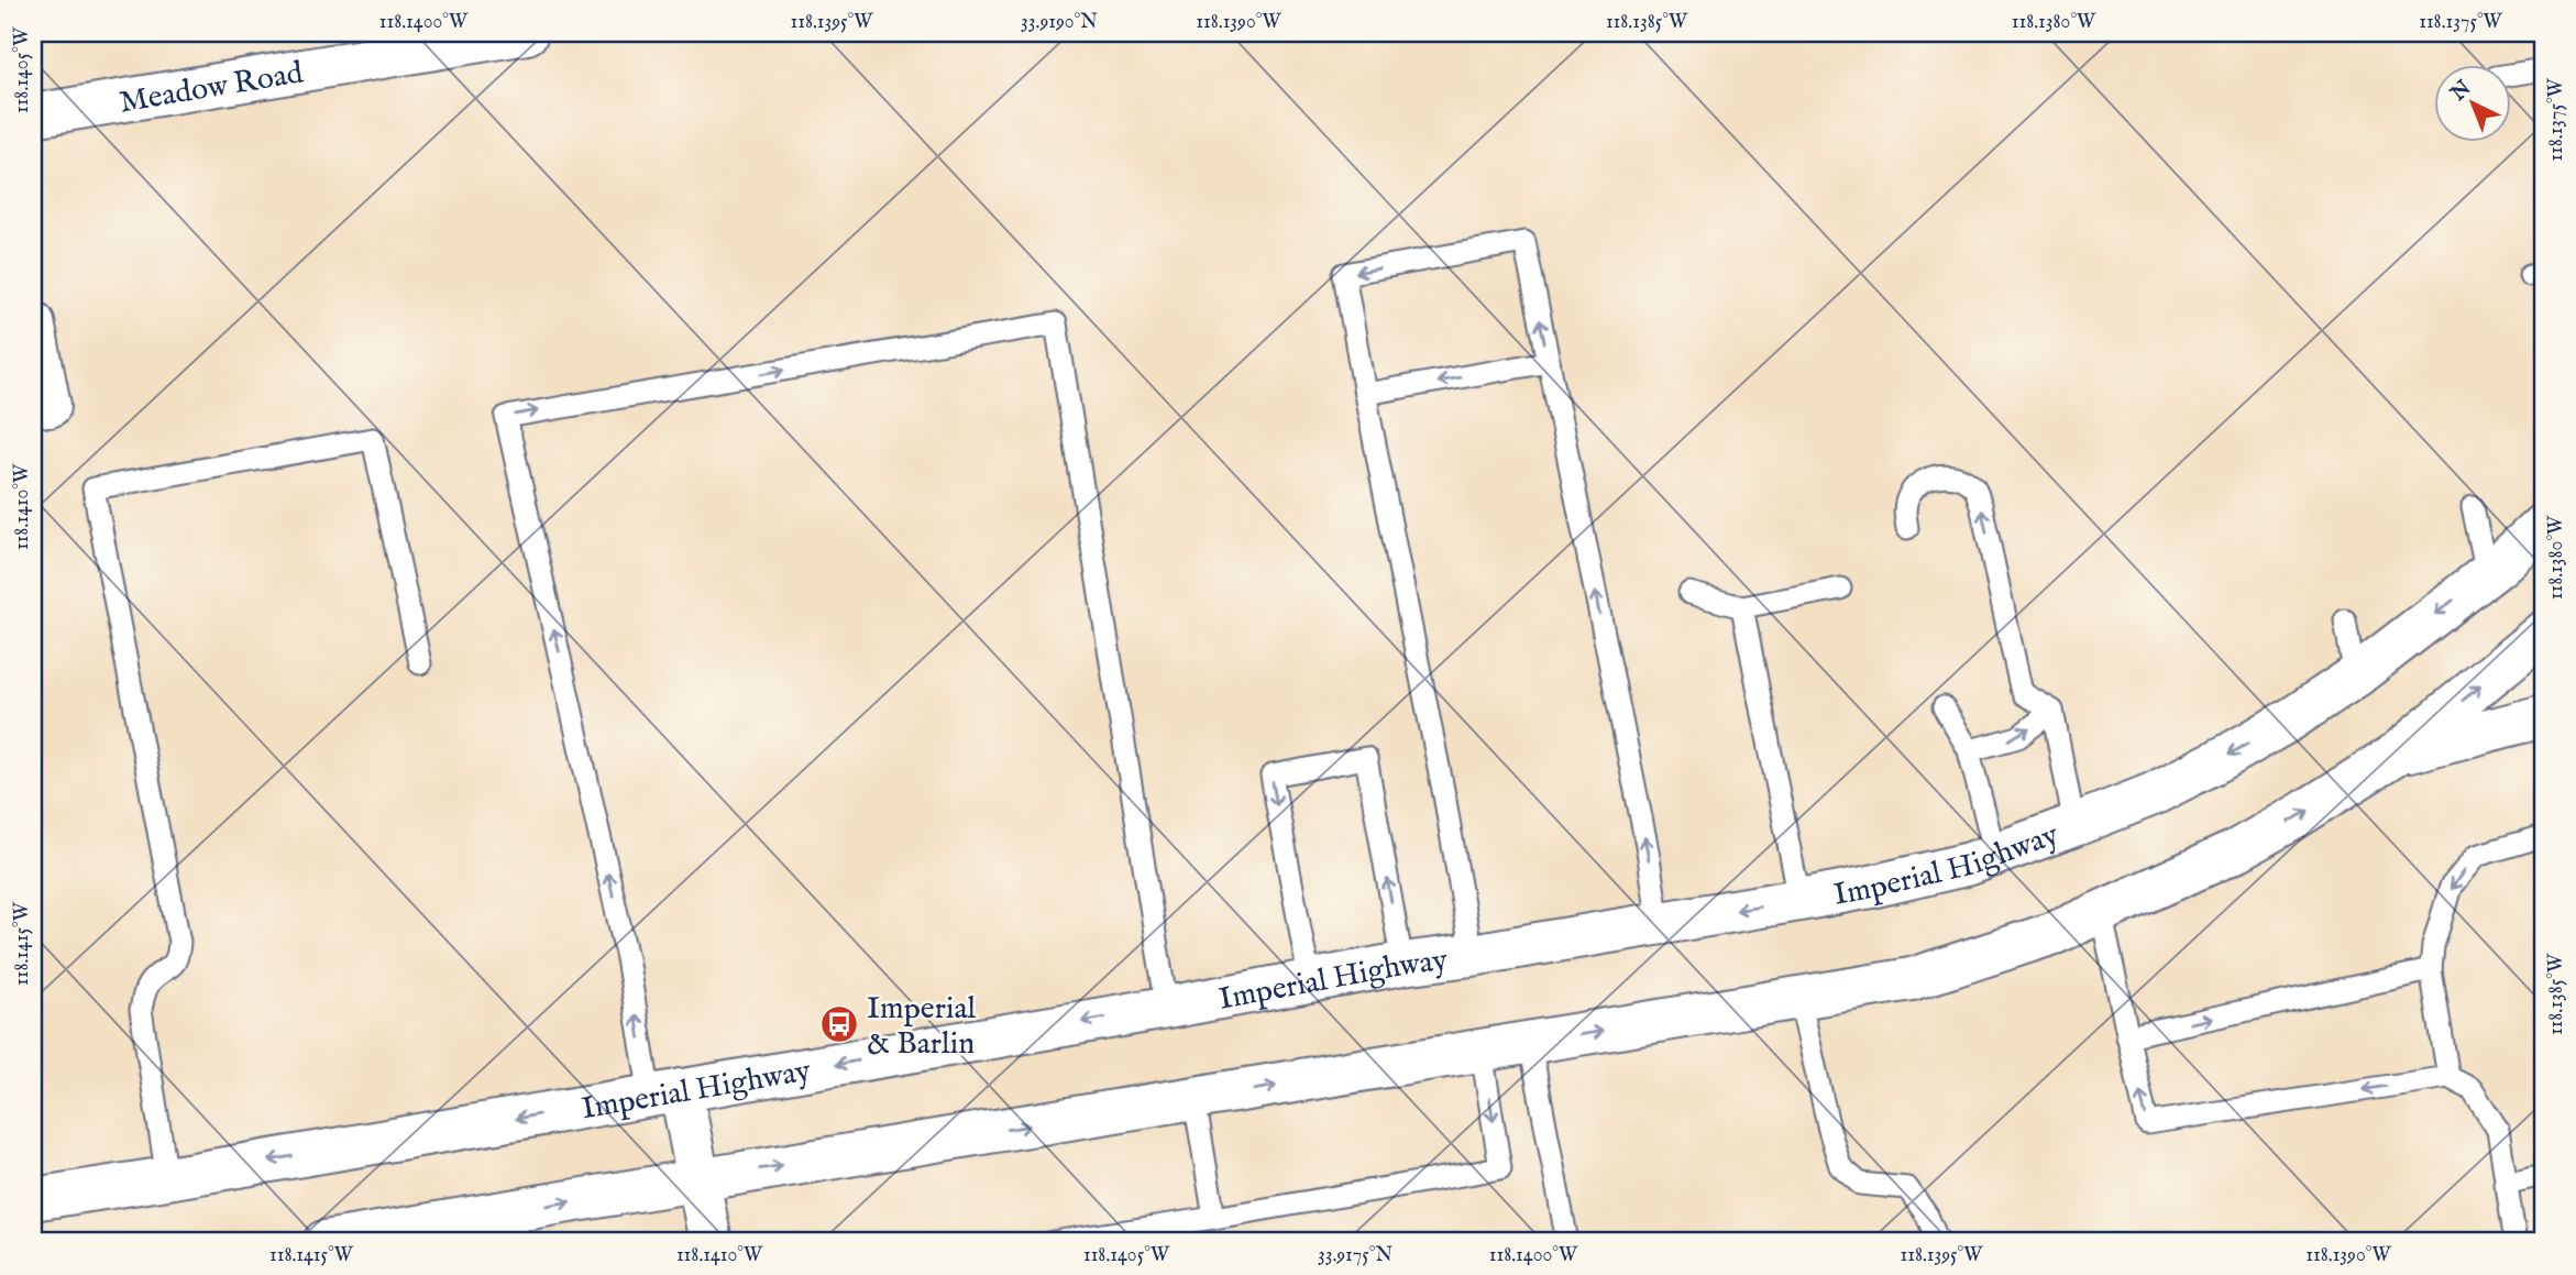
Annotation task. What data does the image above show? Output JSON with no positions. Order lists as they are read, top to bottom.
{
  "streets": {
    "main road": ["Meadow Road", "Imperial Highway"]
  },
  "places": {
    "bus stop": ["Imperial & Barlin"]
  },
  "north": "top left",
  "coordinates": [
    "118.1400°W",
    "118.1395°W",
    "33.9190°N",
    "118.1390°W",
    "118.1385°W",
    "118.1380°W",
    "118.1375°W",
    "118.1405°W",
    "118.1410°W",
    "118.1415°W",
    "33.9175°N"
  ]
}
